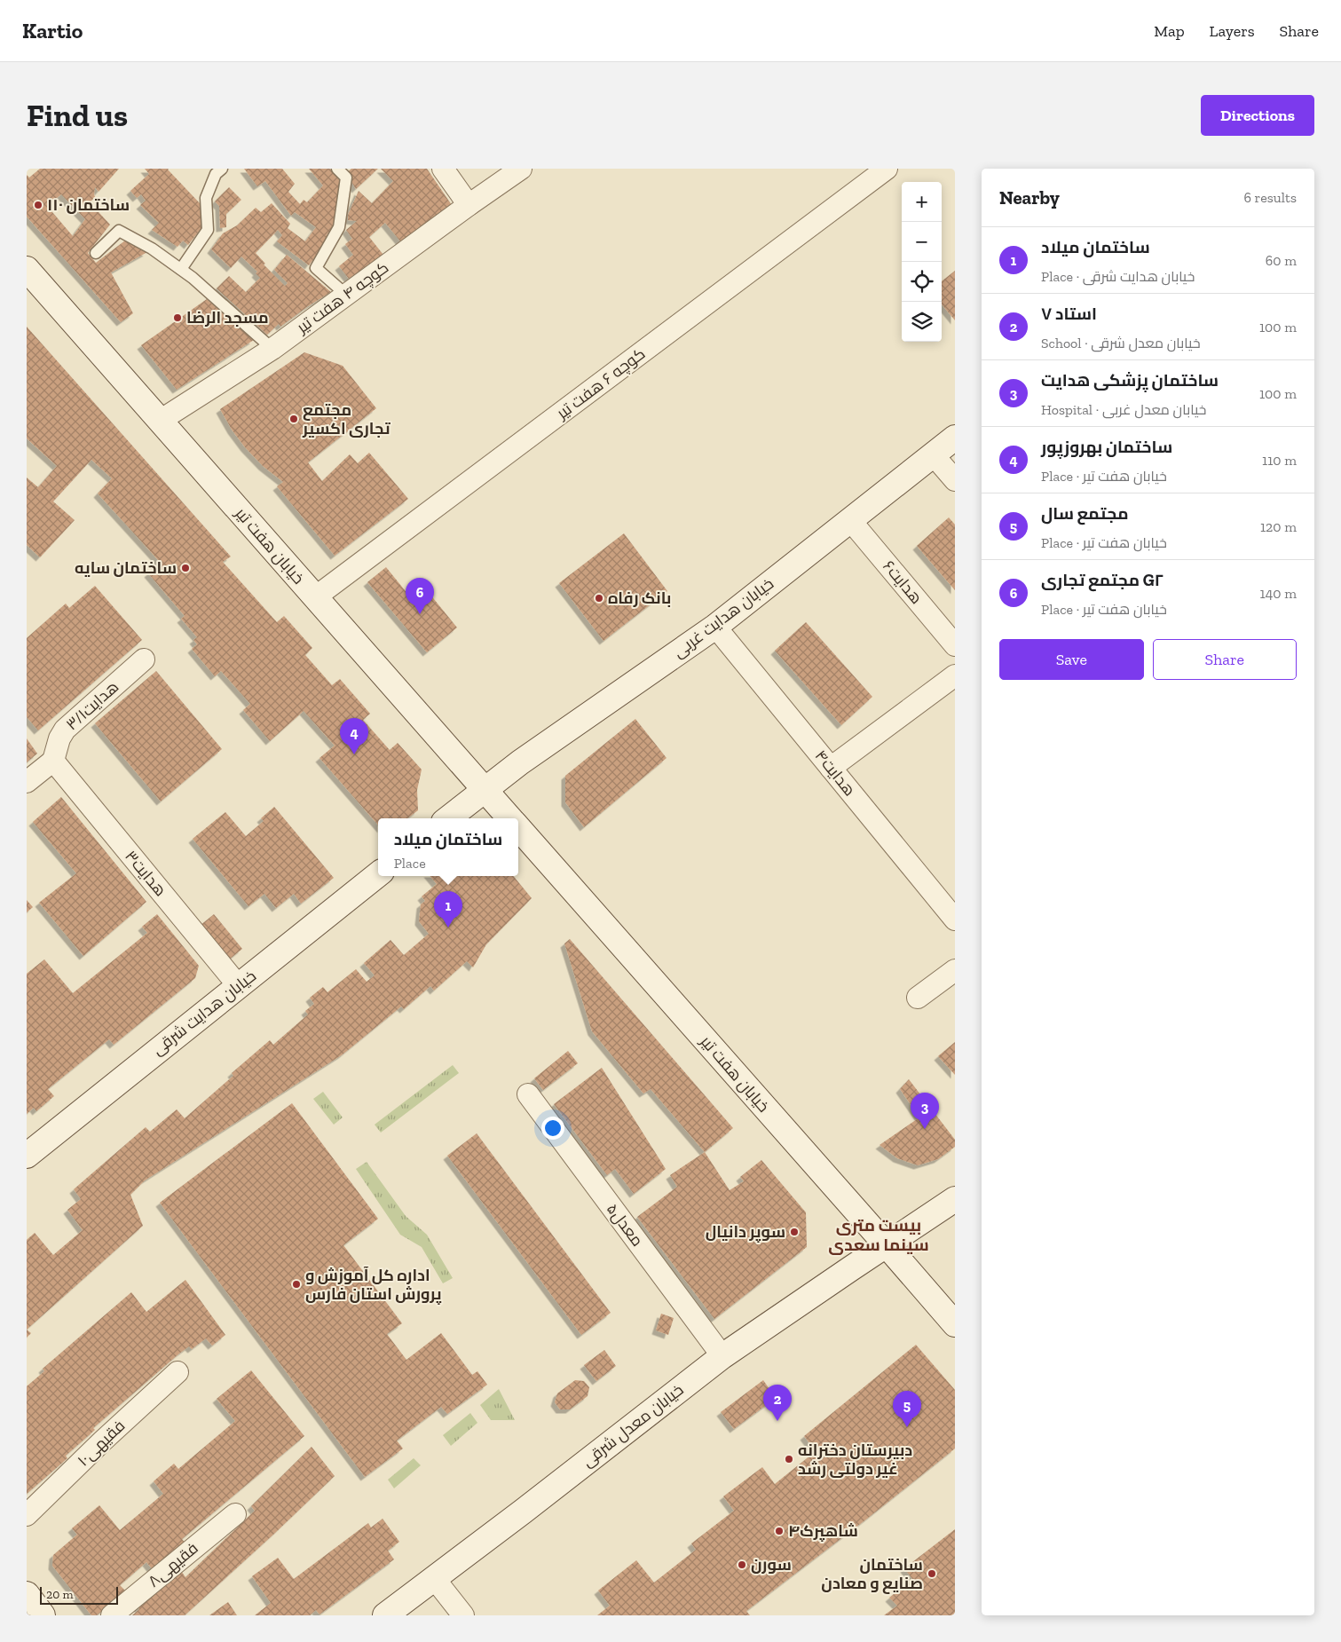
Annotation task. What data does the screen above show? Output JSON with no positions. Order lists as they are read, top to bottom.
{
  "streets": {
    "street": [
      "کوچه ۴ هفت تیر",
      "کوچه ۶ هفت تیر",
      "خیابان هفت تیر",
      "هدایت۶",
      "خیابان هدایت غربی",
      "هدایت۳/۱",
      "هدایت۴",
      "هدایت۳",
      "خیابان هدایت شرقی",
      "معدل۵",
      "خیابان معدل شرقی",
      "فقیهی۱۰",
      "فقیهی۸"
    ]
  },
  "crossings": [
    ["کوچه ۴ هفت تیر", "خیابان هفت تیر"],
    ["کوچه ۶ هفت تیر", "خیابان هفت تیر"],
    ["خیابان هفت تیر", "خیابان هدایت غربی"],
    ["خیابان هفت تیر", "خیابان معدل شرقی"],
    ["هدایت۶", "خیابان هدایت غربی"],
    ["خیابان هدایت غربی", "هدایت۴"],
    ["هدایت۳/۱", "هدایت۳"],
    ["هدایت۳", "خیابان هدایت شرقی"],
    ["معدل۵", "خیابان معدل شرقی"]
  ],
  "districts": ["بیست متری سینما سعدی"],
  "places": [
    "ساختمان ۱۱۰",
    "مسجد الرضا",
    "مجتمع تجاری اکسیر",
    "ساختمان سایه",
    "بانک رفاه",
    "سوپر دانیال",
    "اداره کل آموزش و پرورش استان فارس",
    "دبیرستان دخترانه غیر دولتی رشد",
    "شاهپرک۴",
    "سورن",
    "ساختمان صنایع و معادن"
  ],
  "scale_bar": "20 m",
  "page": {
    "header": "Kartio",
    "nav": ["Map", "Layers", "Share"],
    "buttons": [
      "Directions",
      ["Save", "Share"]
    ],
    "title": "Find us",
    "heading": ["Nearby", "6 results"],
    "map_buttons": ["+", "−"],
    "list": [
      {
        "mark": "1",
        "name": "ساختمان میلاد",
        "note": "Place · خیابان هدایت شرقی",
        "value": "60 m"
      },
      {
        "mark": "2",
        "name": "۷ استاد",
        "note": "School · خیابان معدل شرقی",
        "value": "100 m"
      },
      {
        "mark": "3",
        "name": "ساختمان پزشکی هدایت",
        "note": "Hospital · خیابان معدل غربی",
        "value": "100 m"
      },
      {
        "mark": "4",
        "name": "ساختمان بهروزپور",
        "note": "Place · خیابان هفت تیر",
        "value": "110 m"
      },
      {
        "mark": "5",
        "name": "مجتمع سال",
        "note": "Place · خیابان هفت تیر",
        "value": "120 m"
      },
      {
        "mark": "6",
        "name": "مجتمع تجاری G۲",
        "note": "Place · خیابان هفت تیر",
        "value": "140 m"
      }
    ],
    "pins": [
      "6",
      "4",
      "1",
      "3",
      "2",
      "5"
    ],
    "popup": ["ساختمان میلاد", "Place"],
    "scale": "20 m"
  }
}
